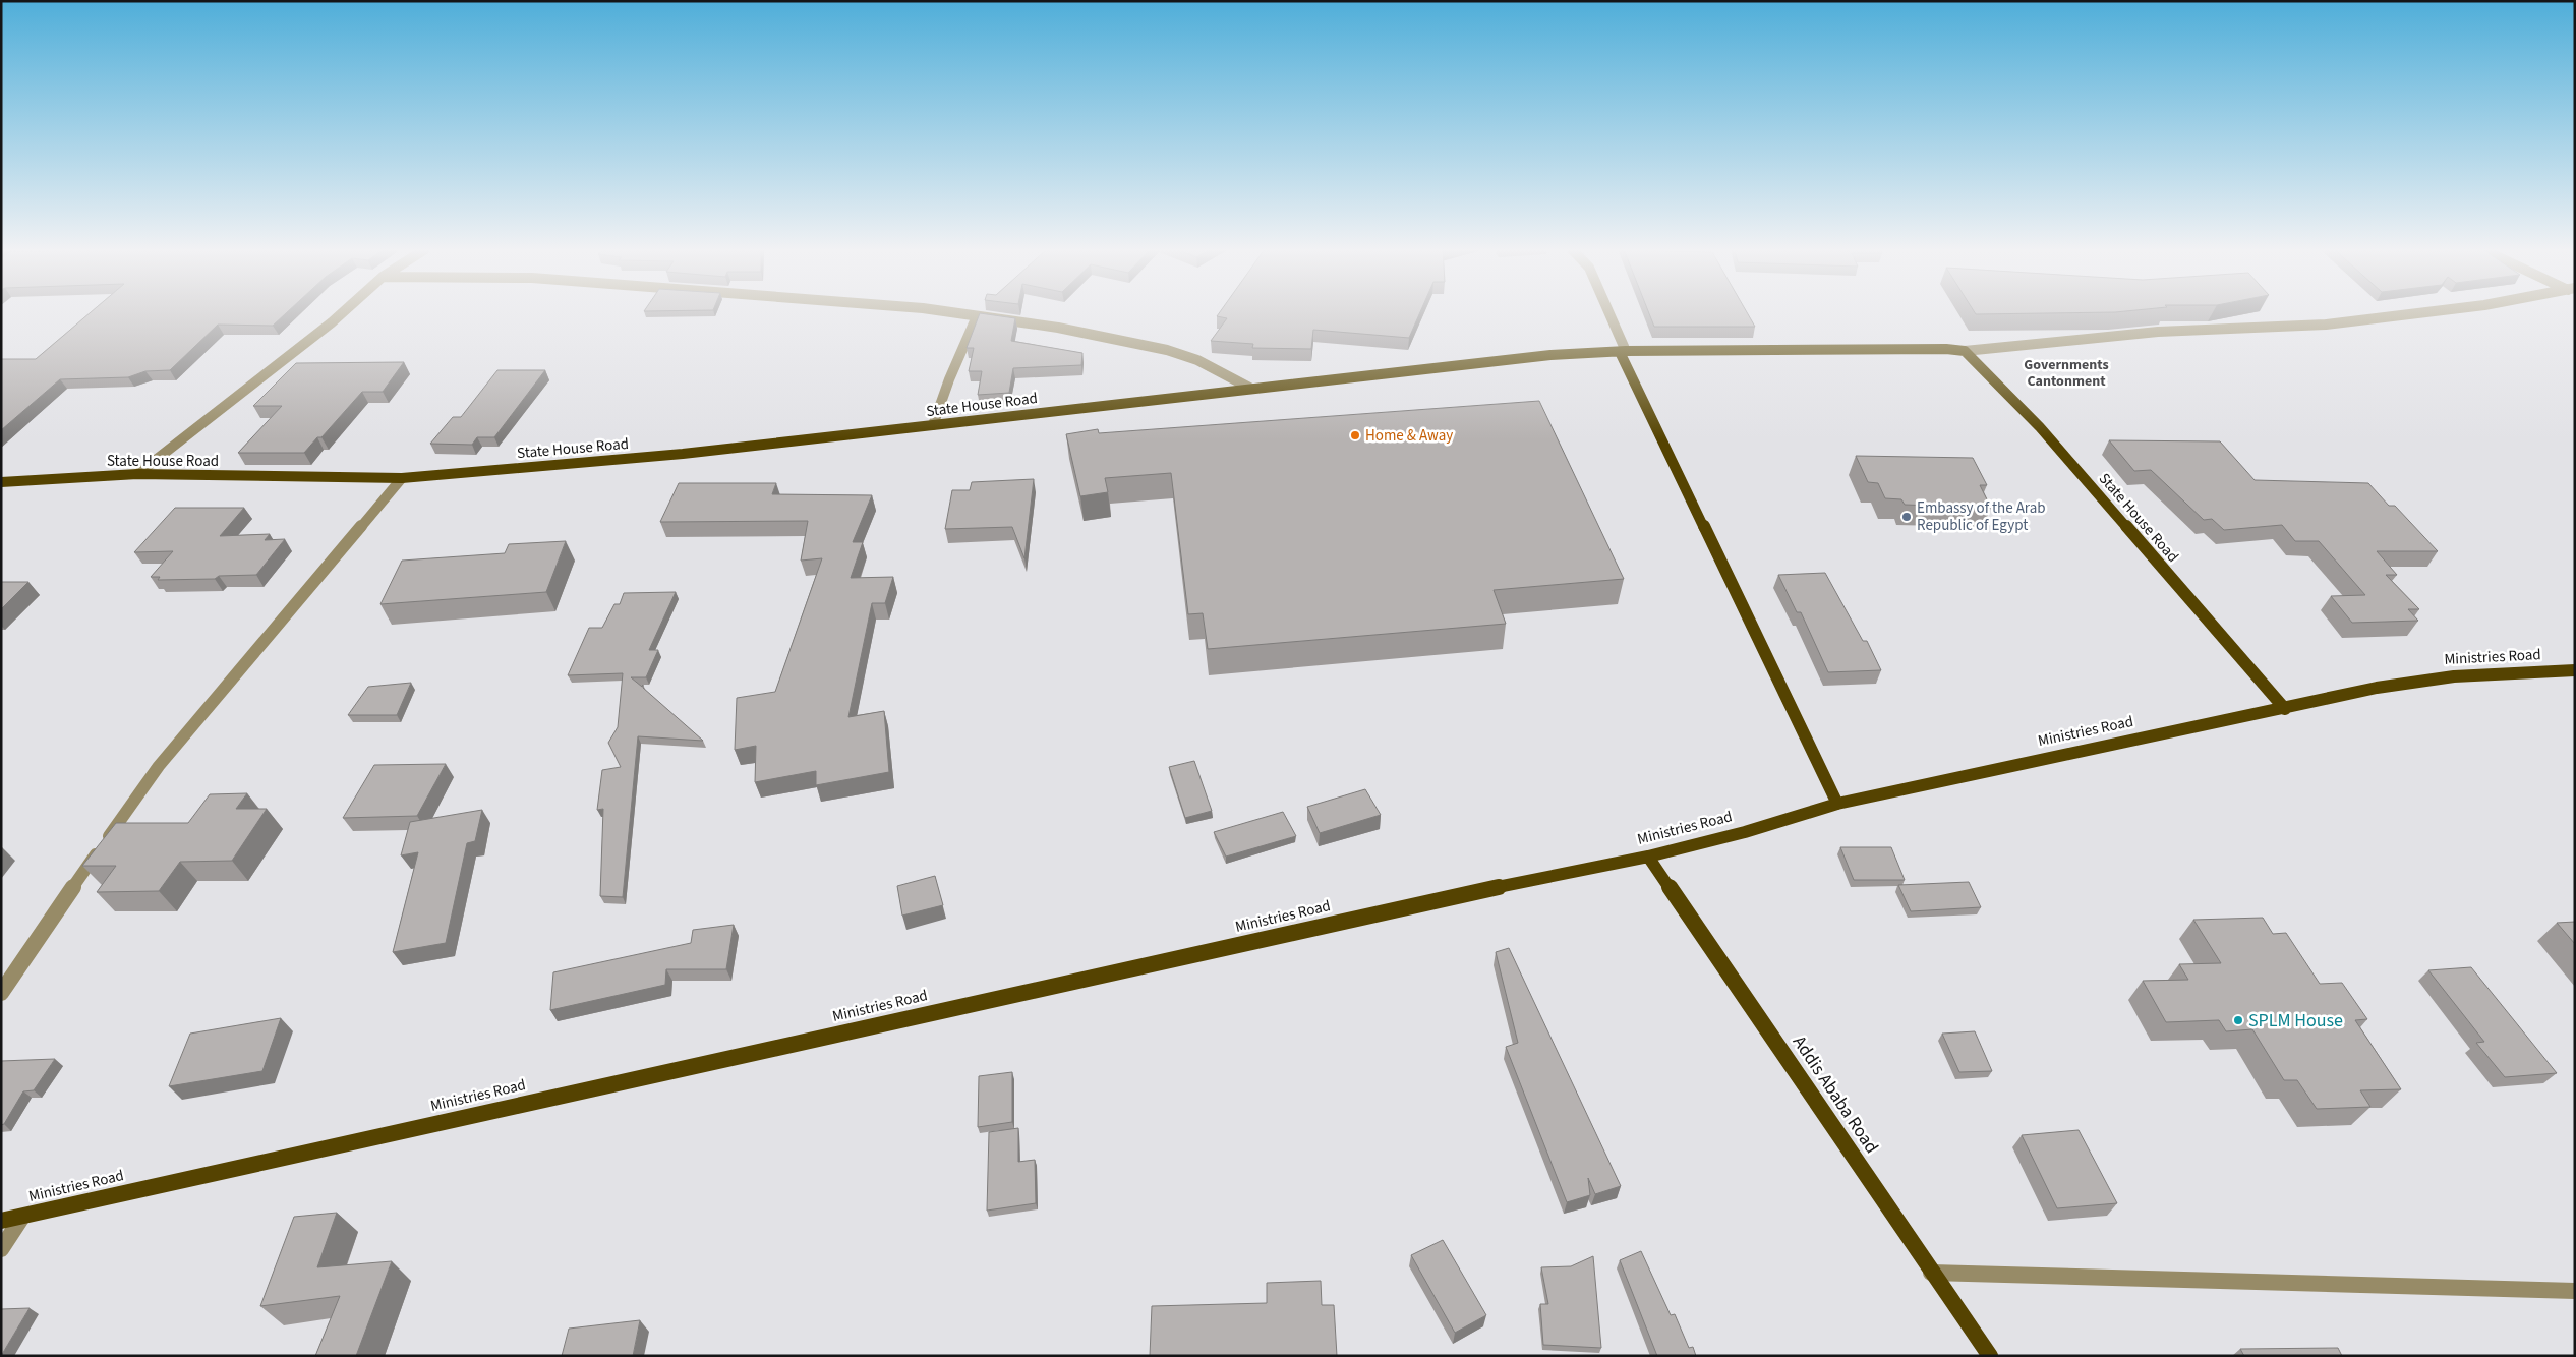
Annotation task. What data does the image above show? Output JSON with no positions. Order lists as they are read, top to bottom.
{
  "streets": {
    "main road": ["State House Road", "Ministries Road", "Addis Ababa Road"]
  },
  "crossings": [
    ["State House Road", "Ministries Road"],
    ["Ministries Road", "Addis Ababa Road"]
  ],
  "districts": ["Governments Cantonment"],
  "places": ["Home & Away", "Embassy of the Arab Republic of Egypt", "SPLM House"]
}
